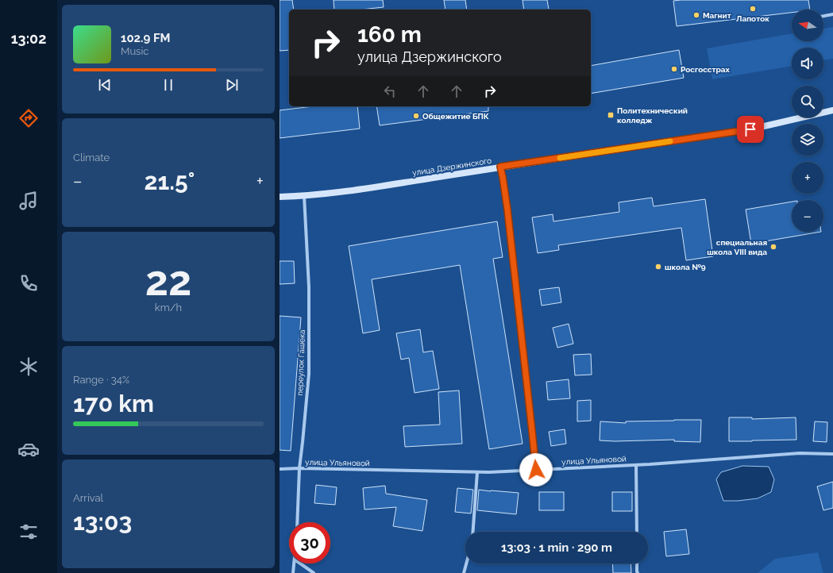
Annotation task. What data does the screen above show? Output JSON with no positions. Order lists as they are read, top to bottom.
{
  "streets": {
    "main road": ["улица Дзержинского"],
    "street": ["переулок Гашека", "улица Ульяновой"]
  },
  "crossings": [
    ["улица Дзержинского", "переулок Гашека"],
    ["переулок Гашека", "улица Ульяновой"]
  ],
  "places": {
    "other": [
      "Лапоток",
      "Магнит",
      "Росгосстрах",
      "Общежитие БПК",
      "специальная школа VIII вида",
      "школа №9"
    ],
    "transit": ["Политехнический колледж"]
  },
  "north": "left",
  "page": {
    "tabs": "13:02",
    "map_buttons": ["+", "−"],
    "turn": ["160 m", "улица Дзержинского"],
    "song": ["102.9 FM", "Music"],
    "tile": [
      "Climate",
      ["22", "km/h"],
      ["Range · 34%", "170 km"],
      ["Arrival", "13:03"]
    ],
    "heat": ["−", "21.5°", "+"],
    "limit": "30",
    "trip": "13:03 · 1 min · 290 m"
  }
}
